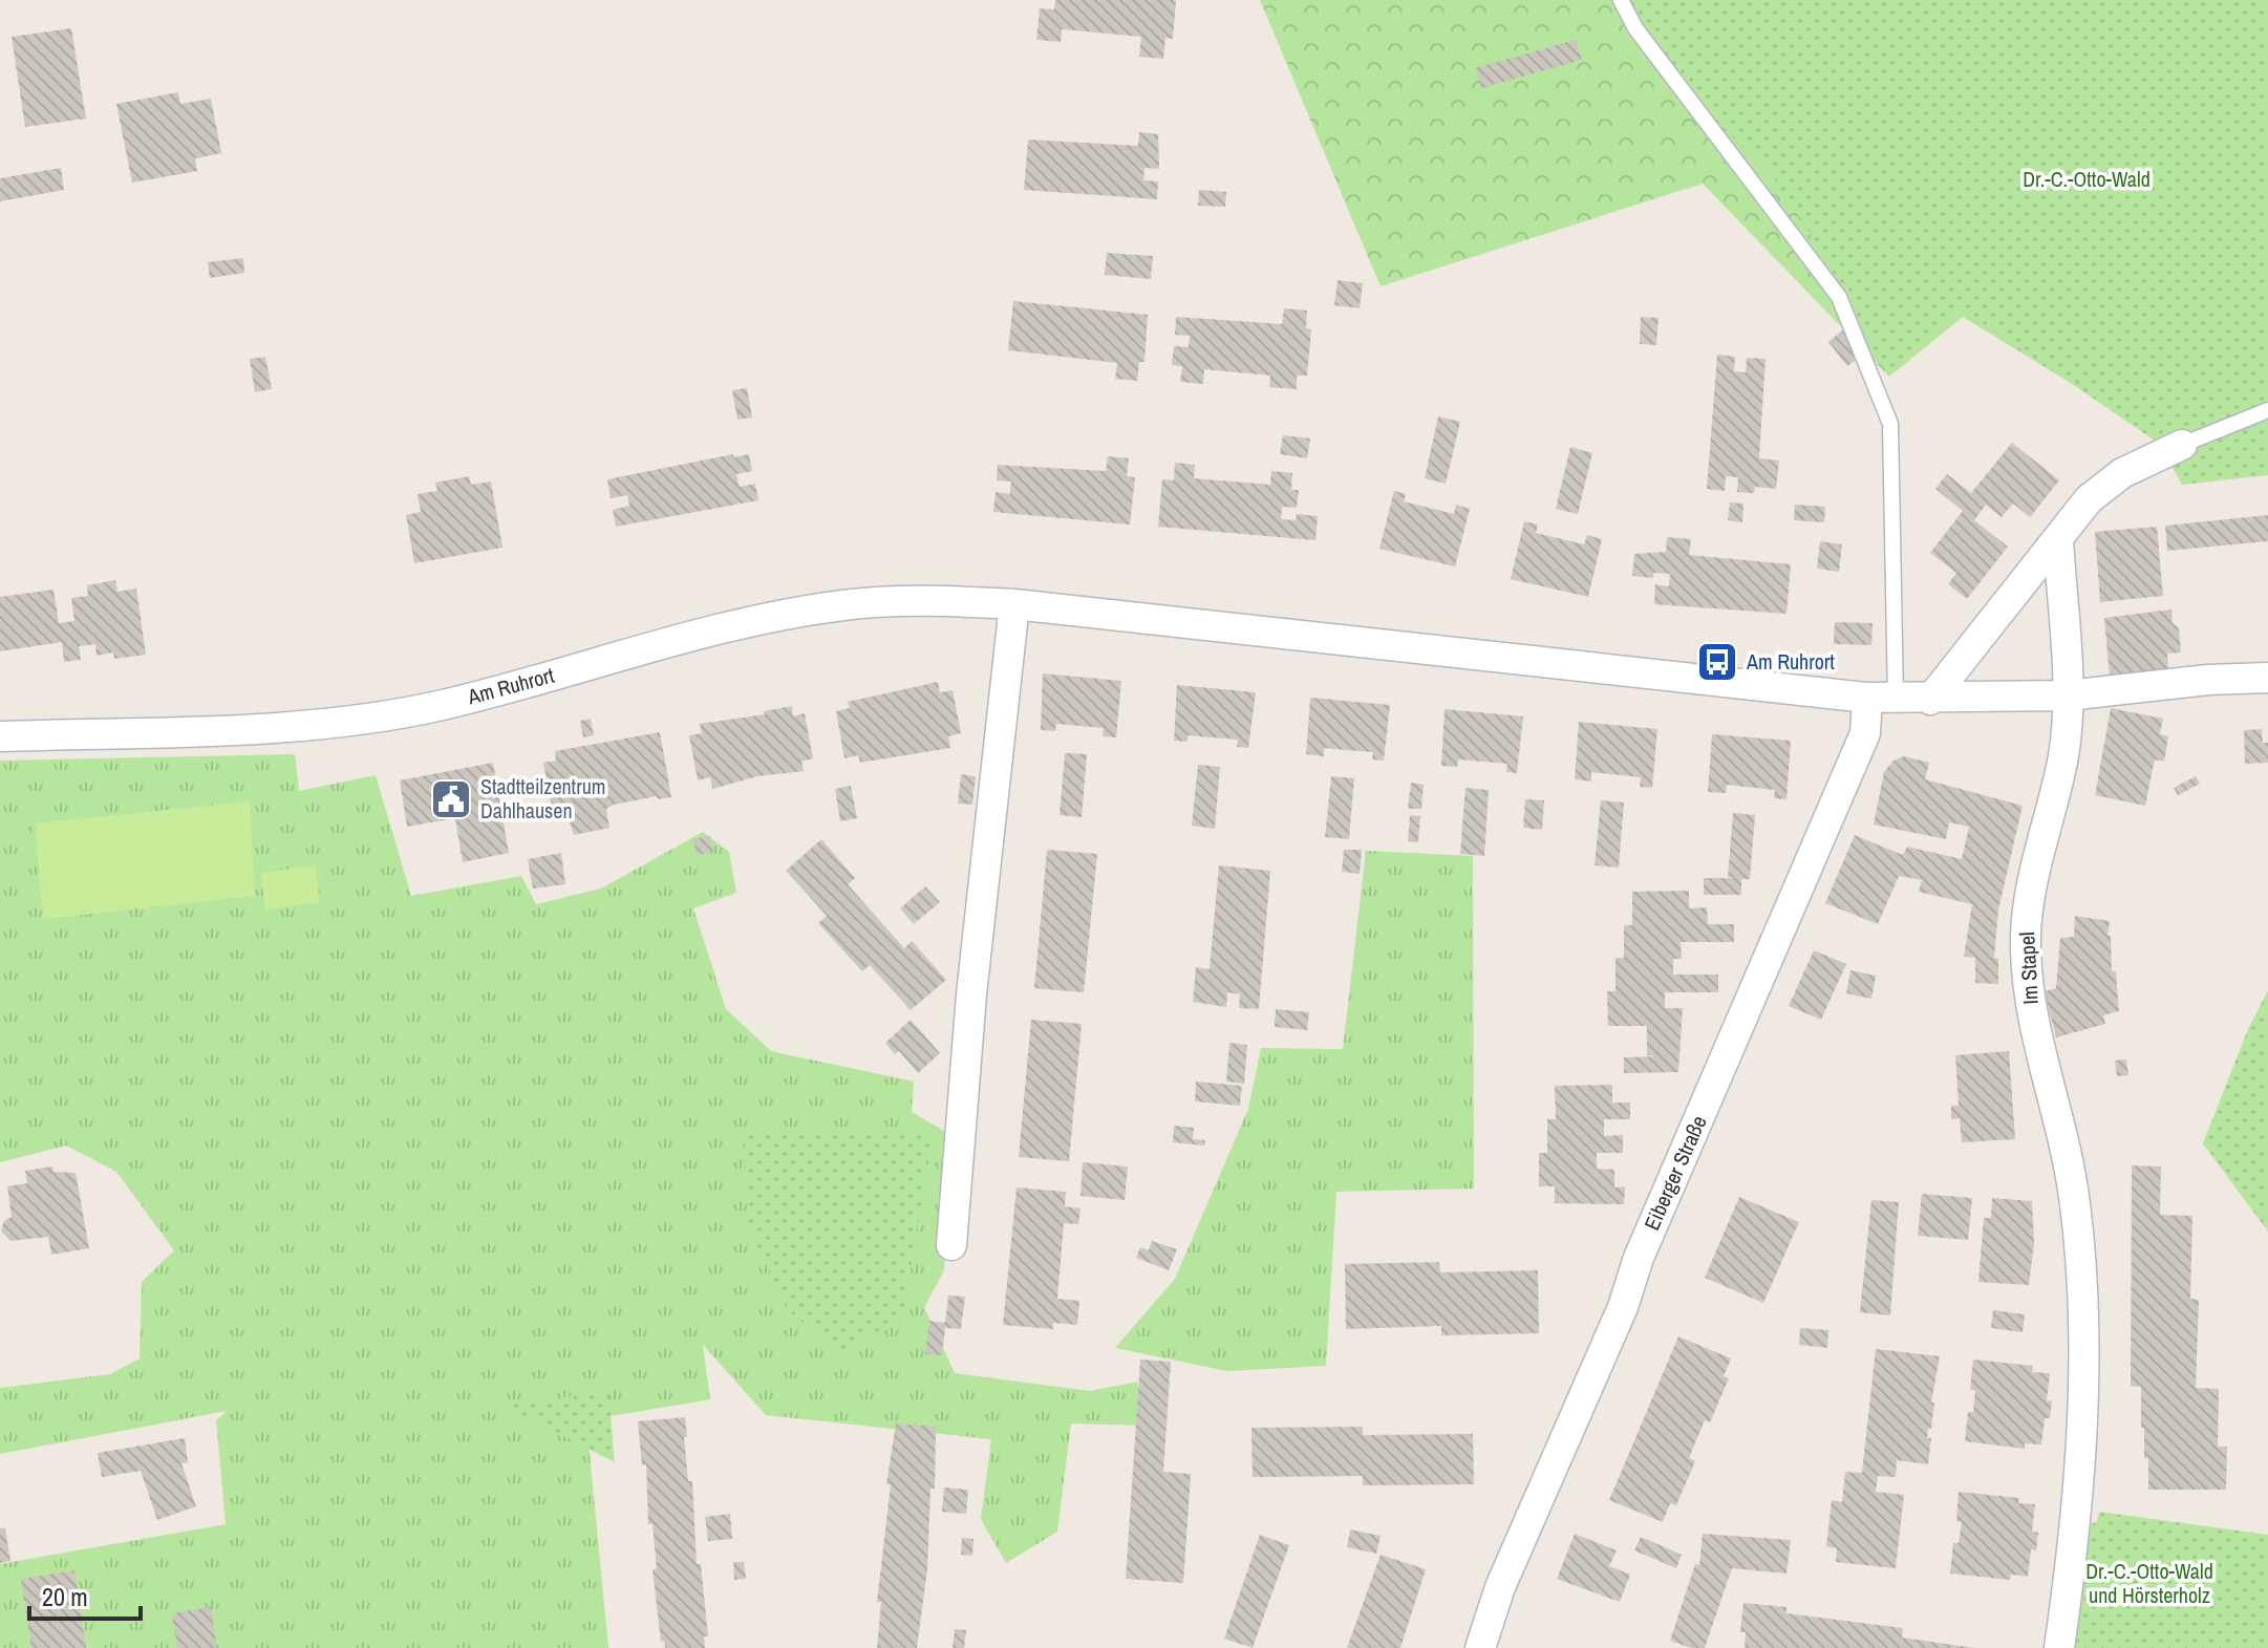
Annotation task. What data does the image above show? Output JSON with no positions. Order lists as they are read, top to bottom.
{
  "streets": {
    "street": ["Am Ruhrort", "Im Stapel", "Eiberger Straße"]
  },
  "crossings": [
    ["Am Ruhrort", "Im Stapel"],
    ["Am Ruhrort", "Eiberger Straße"]
  ],
  "parks": ["Dr.-C.-Otto-Wald", "Dr.-C.-Otto-Wald und Hörsterholz"],
  "places": {
    "bus stop": ["Am Ruhrort"],
    "public building": ["Stadtteilzentrum Dahlhausen"]
  },
  "scale_bar": "20 m"
}
